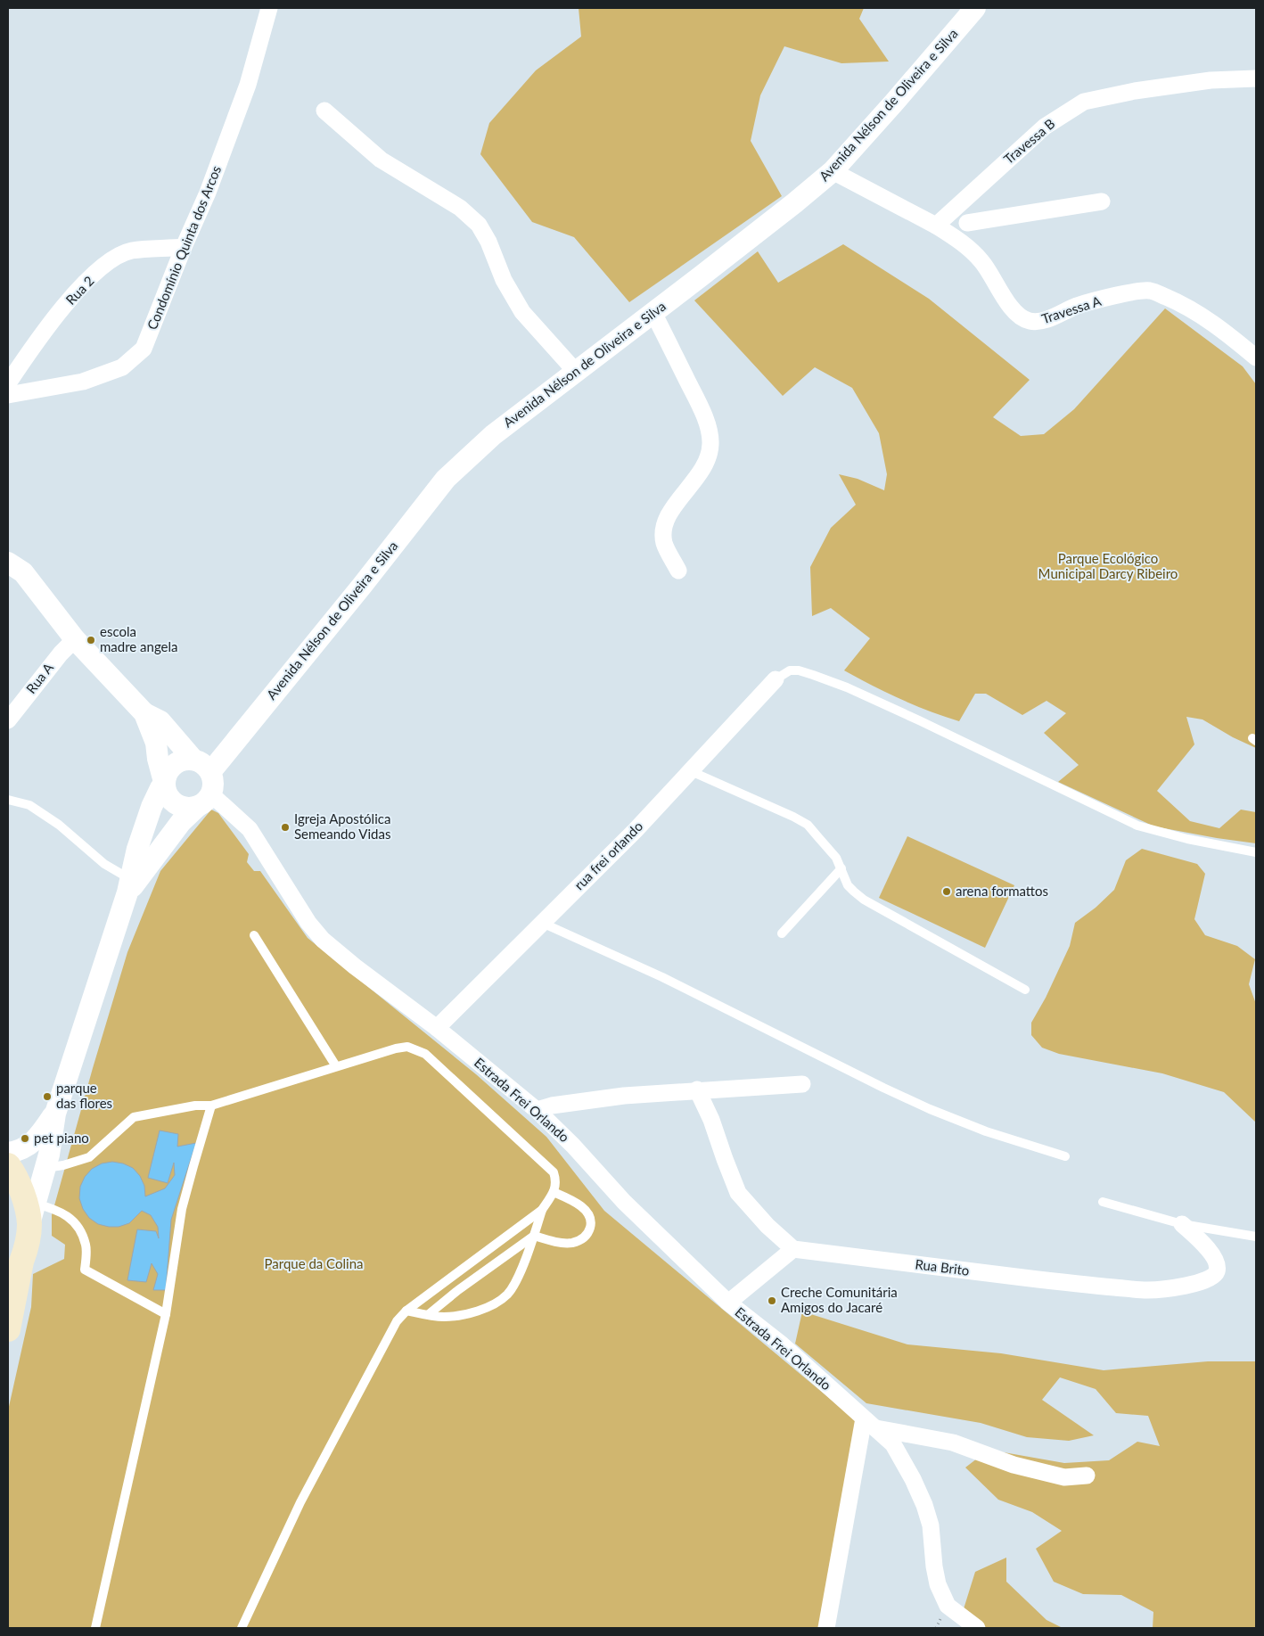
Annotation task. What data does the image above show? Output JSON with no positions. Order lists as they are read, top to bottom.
{
  "streets": {
    "street": [
      "Avenida Nélson de Oliveira e Silva",
      "Travessa B",
      "Condomínio Quinta dos Arcos",
      "Rua 2",
      "Travessa A",
      "Rua A",
      "rua frei orlando",
      "Estrada Frei Orlando",
      "Rua Brito"
    ]
  },
  "crossings": [
    ["Avenida Nélson de Oliveira e Silva", "Estrada Frei Orlando"],
    ["Travessa B", "Travessa A"],
    ["Condomínio Quinta dos Arcos", "Rua 2"],
    ["rua frei orlando", "Estrada Frei Orlando"]
  ],
  "parks": ["Parque Ecológico Municipal Darcy Ribeiro", "Parque da Colina"],
  "places": [
    "escola madre angela",
    "Igreja Apostólica Semeando Vidas",
    "arena formattos",
    "parque das flores",
    "pet piano",
    "Creche Comunitária Amigos do Jacaré"
  ]
}
